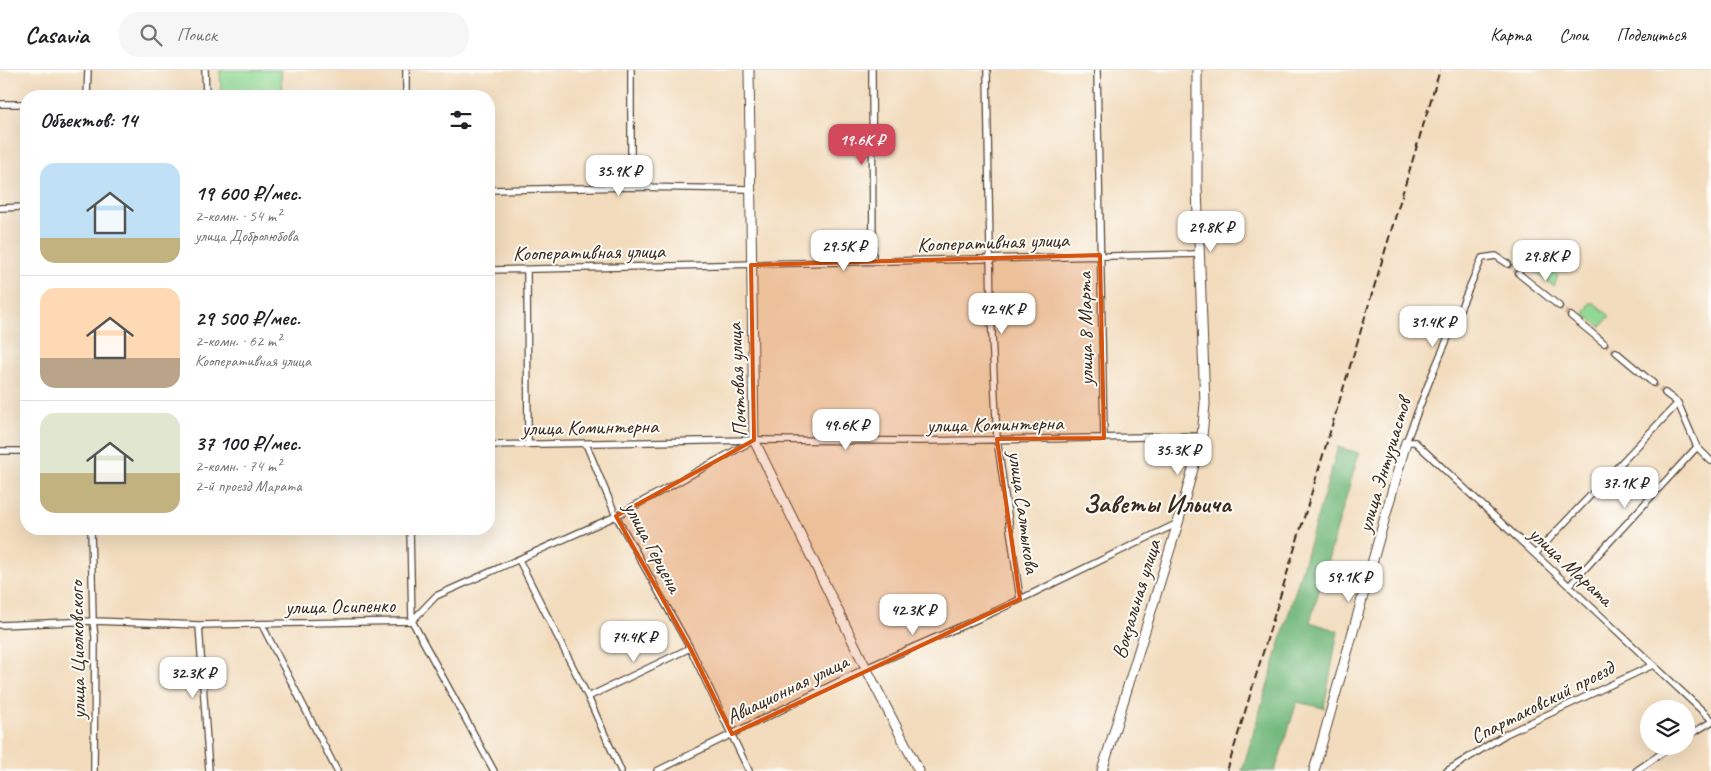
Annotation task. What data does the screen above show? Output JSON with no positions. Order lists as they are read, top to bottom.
{
  "streets": {
    "street": [
      "Кооперативная улица",
      "улица 8 Марта",
      "Почтовая улица",
      "улица Коминтерна",
      "улица Энтузиастов",
      "улица Салтыкова",
      "улица Герцена",
      "улица Марата",
      "Вокзальная улица",
      "улица Осипенко",
      "улица Циолковского",
      "Авиационная улица",
      "Спартаковский проезд"
    ]
  },
  "crossings": [
    ["Кооперативная улица", "улица 8 Марта"],
    ["Кооперативная улица", "Почтовая улица"],
    ["Кооперативная улица", "улица Салтыкова"],
    ["Кооперативная улица", "Вокзальная улица"],
    ["улица 8 Марта", "улица Коминтерна"],
    ["Почтовая улица", "улица Коминтерна"],
    ["Почтовая улица", "улица Осипенко"],
    ["Почтовая улица", "Авиационная улица"],
    ["улица Коминтерна", "улица Салтыкова"],
    ["улица Коминтерна", "улица Герцена"],
    ["улица Коминтерна", "Вокзальная улица"],
    ["улица Коминтерна", "улица Осипенко"],
    ["улица Энтузиастов", "улица Марата"],
    ["улица Салтыкова", "Авиационная улица"],
    ["улица Герцена", "улица Осипенко"],
    ["улица Герцена", "Авиационная улица"],
    ["улица Марата", "Спартаковский проезд"],
    ["Вокзальная улица", "Авиационная улица"],
    ["улица Осипенко", "улица Циолковского"]
  ],
  "districts": ["Заветы Ильича"],
  "page": {
    "header": "Casavia",
    "search": "Поиск",
    "nav": ["Карта", "Слои", "Поделиться"],
    "heading": "Объектов: 14",
    "price": [
      "19.6K ₽",
      "35.9K ₽",
      "29.8K ₽",
      "29.5K ₽",
      "29.8K ₽",
      "42.4K ₽",
      "31.4K ₽",
      "49.6K ₽",
      "35.3K ₽",
      "37.1K ₽",
      "59.1K ₽",
      "42.3K ₽",
      "74.4K ₽",
      "32.3K ₽"
    ],
    "list": [
      {
        "name": "19 600 ₽/мес.",
        "note": "2-комн. · 54 m² · улица Добролюбова"
      },
      {
        "name": "29 500 ₽/мес.",
        "note": "2-комн. · 62 m² · Кооперативная улица"
      },
      {
        "name": "37 100 ₽/мес.",
        "note": "2-комн. · 74 m² · 2-й проезд Марата"
      }
    ]
  }
}
